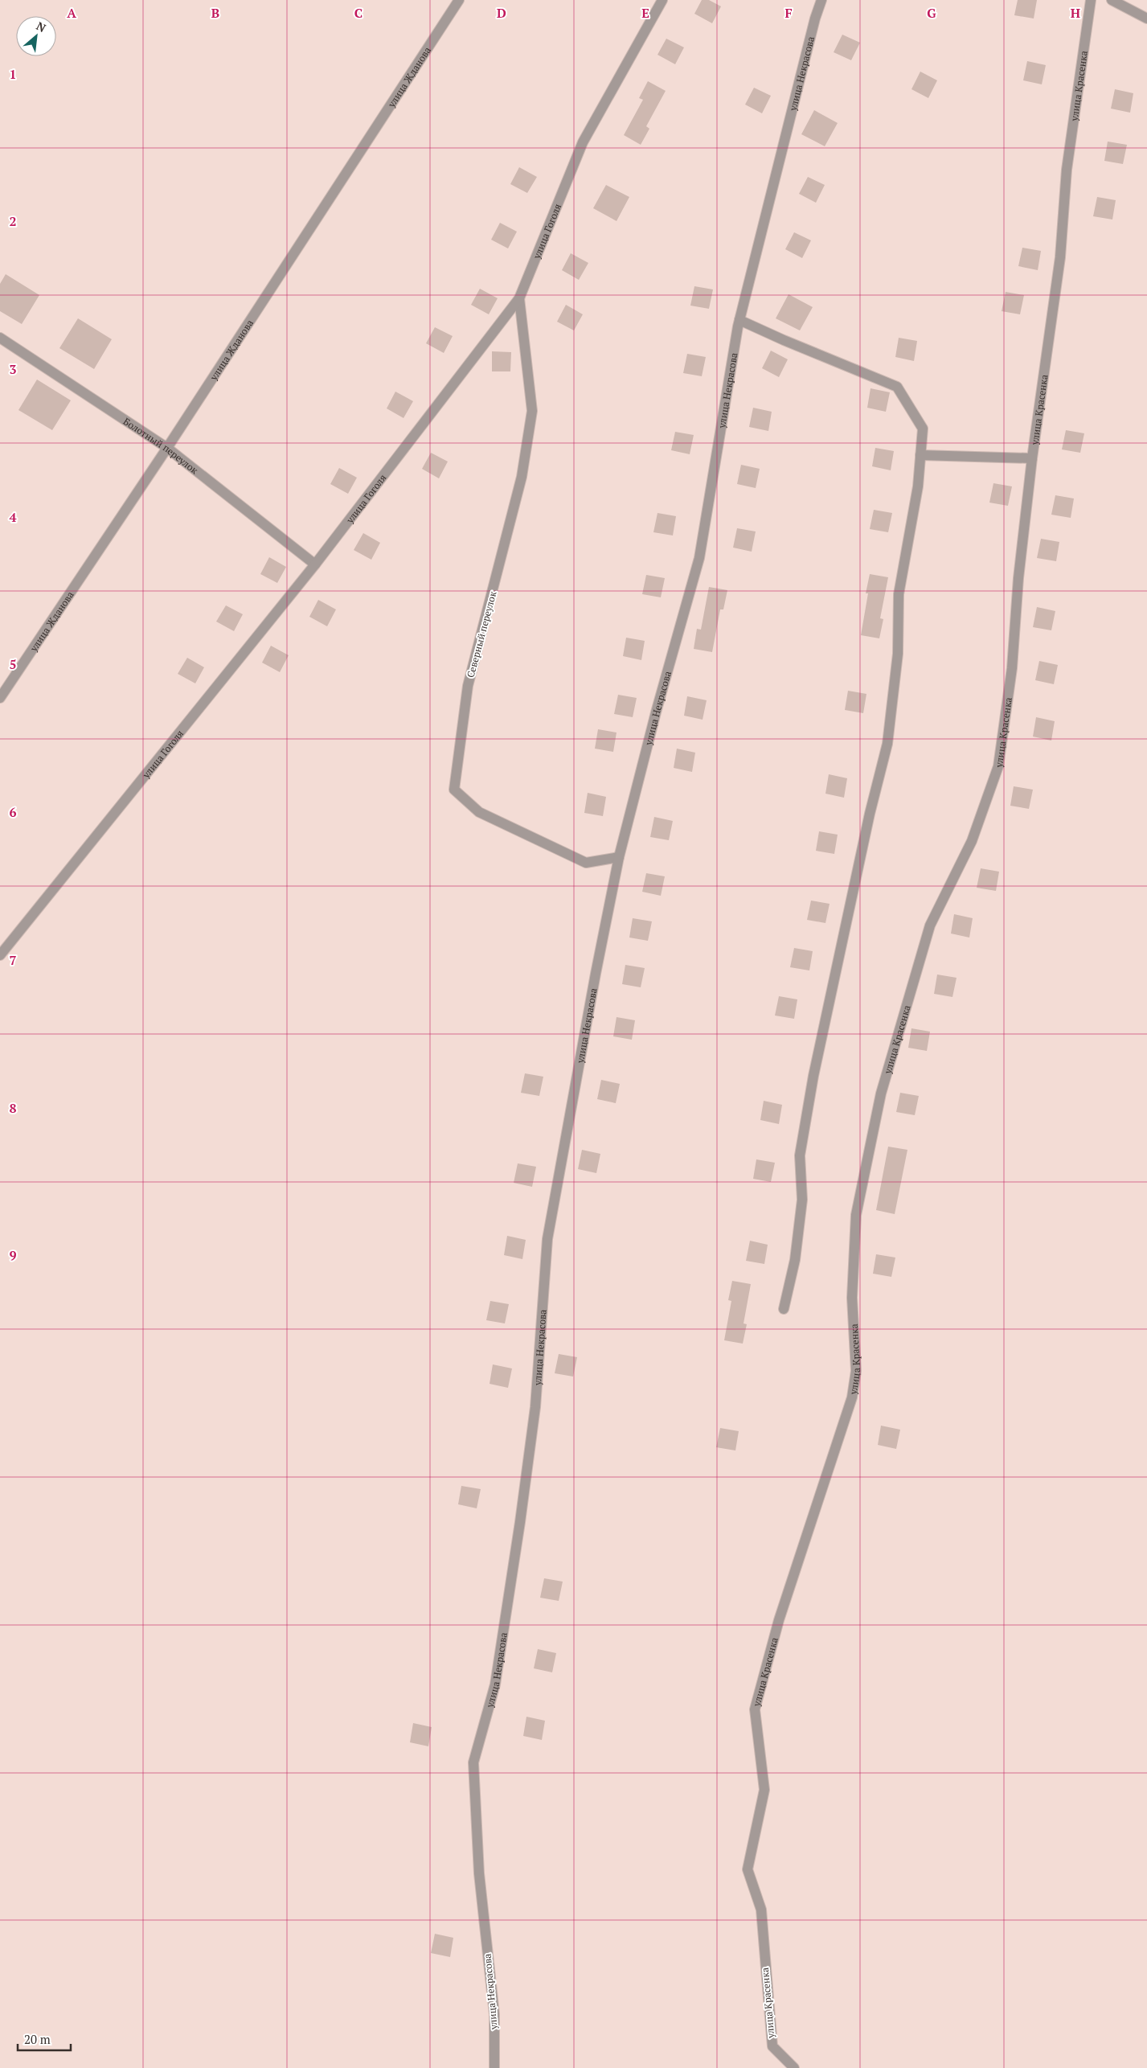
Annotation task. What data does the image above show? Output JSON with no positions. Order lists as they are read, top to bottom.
{
  "streets": {
    "street": [
      "улица Некрасова",
      "улица Жданова",
      "улица Красенка",
      "улица Гоголя",
      "Болотный переулок",
      "Северный переулок"
    ]
  },
  "crossings": [
    ["улица Некрасова", "Северный переулок"],
    ["улица Жданова", "Болотный переулок"],
    ["улица Гоголя", "Болотный переулок"],
    ["улица Гоголя", "Северный переулок"]
  ],
  "scale_bar": "20 m",
  "north": "top right",
  "grid": {
    "columns": [
      "A",
      "B",
      "C",
      "D",
      "E",
      "F",
      "G",
      "H"
    ],
    "rows": [
      "1",
      "2",
      "3",
      "4",
      "5",
      "6",
      "7",
      "8",
      "9"
    ]
  }
}
